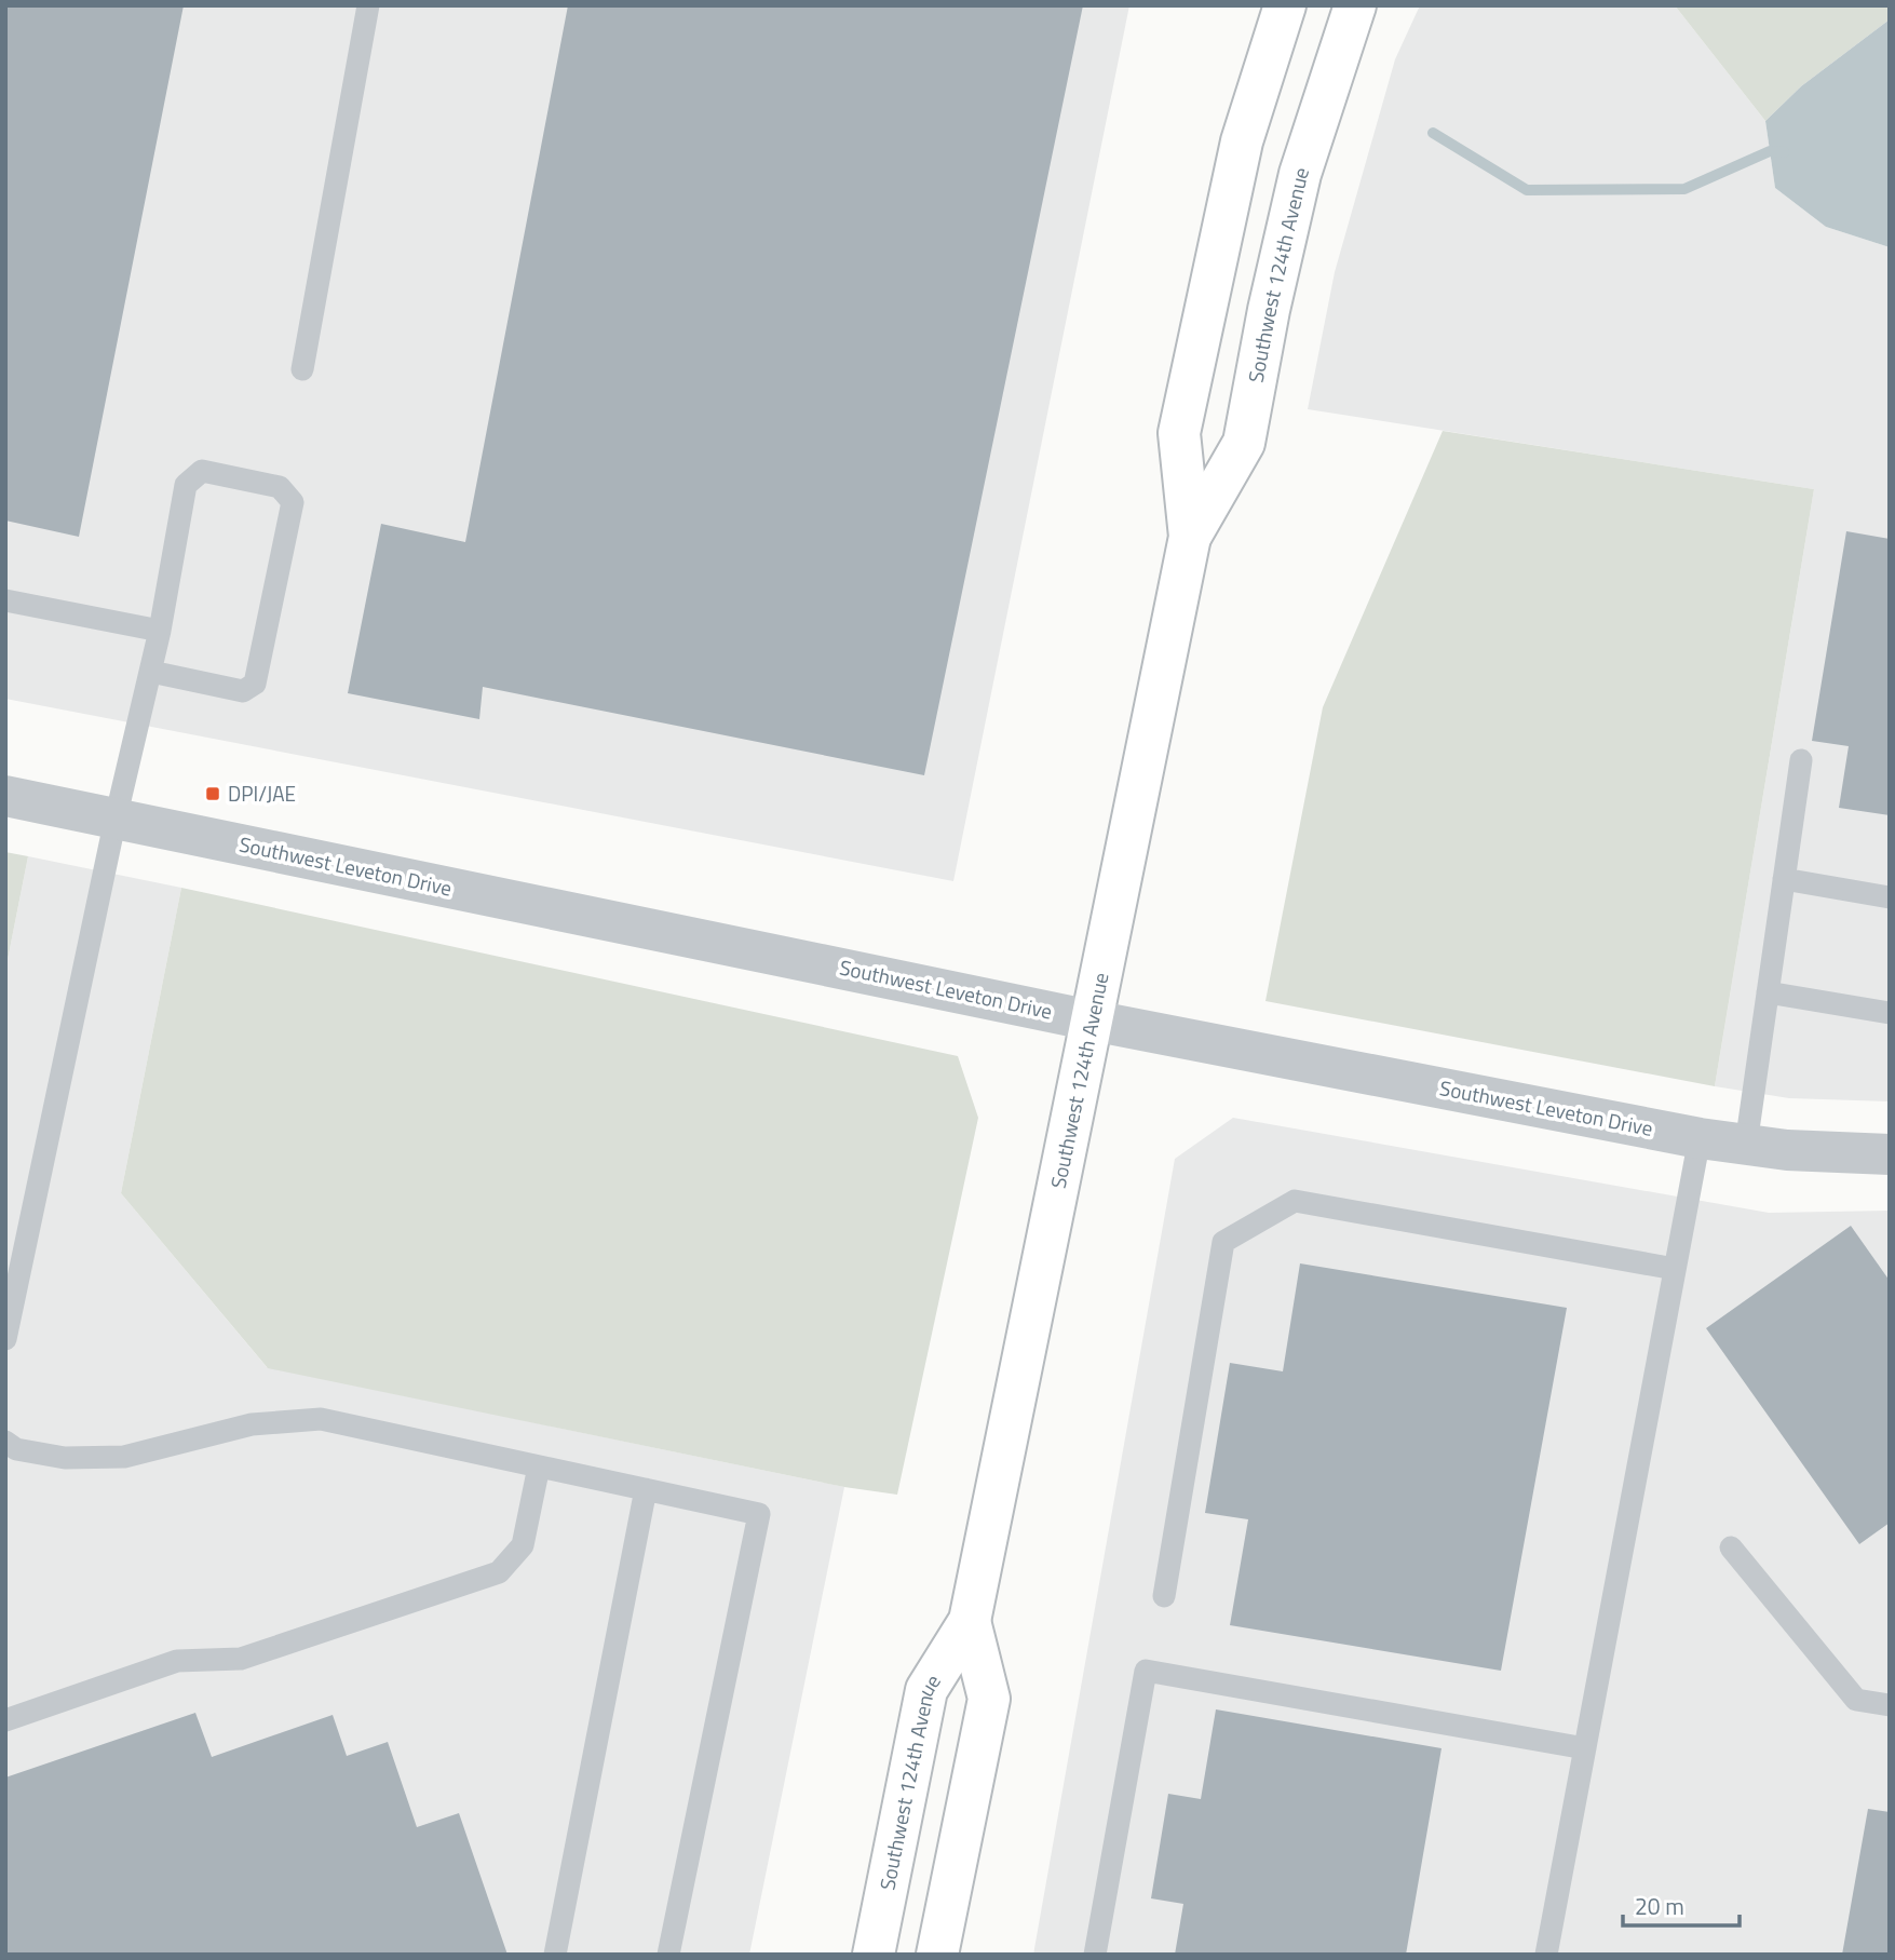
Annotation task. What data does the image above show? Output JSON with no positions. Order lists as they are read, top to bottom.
{
  "streets": {
    "main road": ["Southwest 124th Avenue"],
    "street": ["Southwest Leveton Drive"]
  },
  "crossings": [
    ["Southwest 124th Avenue", "Southwest Leveton Drive"]
  ],
  "places": {
    "transit": ["DPI/JAE"]
  },
  "scale_bar": "20 m"
}
